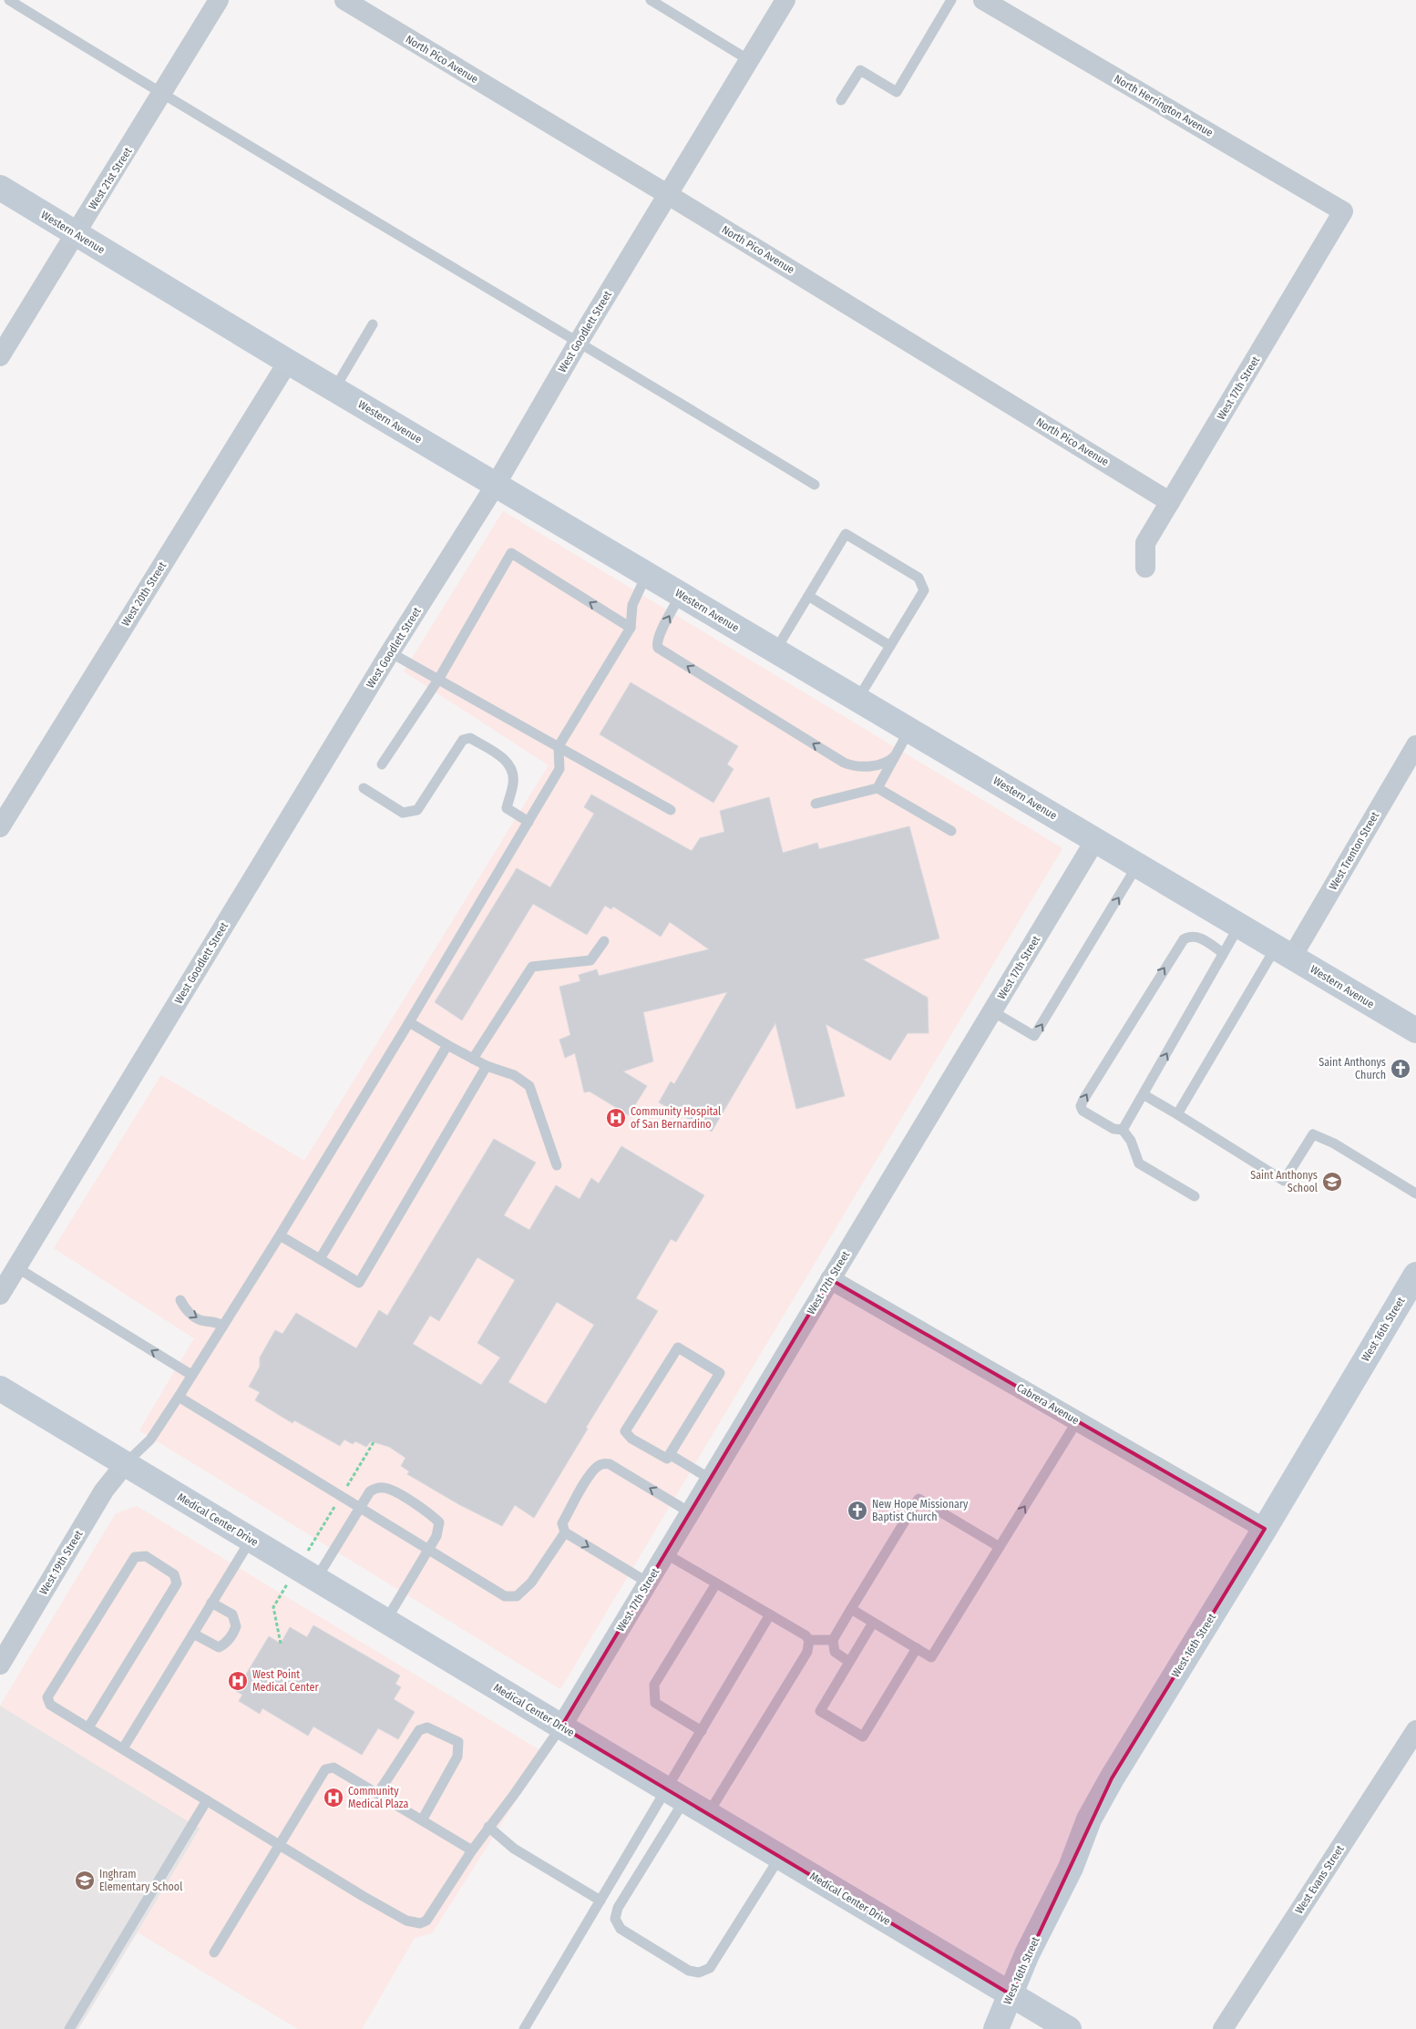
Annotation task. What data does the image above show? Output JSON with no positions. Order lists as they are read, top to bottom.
{
  "streets": {
    "street": [
      "North Pico Avenue",
      "North Herrington Avenue",
      "West 21st Street",
      "Western Avenue",
      "West Goodlett Street",
      "West 17th Street",
      "West 20th Street",
      "West Trenton Street",
      "West 16th Street",
      "Cabrera Avenue",
      "Medical Center Drive",
      "West 19th Street",
      "West Evans Street"
    ]
  },
  "crossings": [
    ["North Pico Avenue", "West Goodlett Street"],
    ["North Pico Avenue", "West 17th Street"],
    ["North Herrington Avenue", "West 17th Street"],
    ["West 21st Street", "Western Avenue"],
    ["Western Avenue", "West Goodlett Street"],
    ["Western Avenue", "West 17th Street"],
    ["Western Avenue", "West 20th Street"],
    ["Western Avenue", "West Trenton Street"],
    ["West 17th Street", "Cabrera Avenue"],
    ["West 17th Street", "Medical Center Drive"],
    ["West 16th Street", "Cabrera Avenue"],
    ["West 16th Street", "Medical Center Drive"],
    ["Medical Center Drive", "West 19th Street"]
  ],
  "places": {
    "church": ["Saint Anthonys Church", "New Hope Missionary Baptist Church"],
    "hospital": ["Community Hospital of San Bernardino", "West Point Medical Center", "Community Medical Plaza"],
    "school or university": ["Saint Anthonys School", "Inghram Elementary School"]
  }
}
